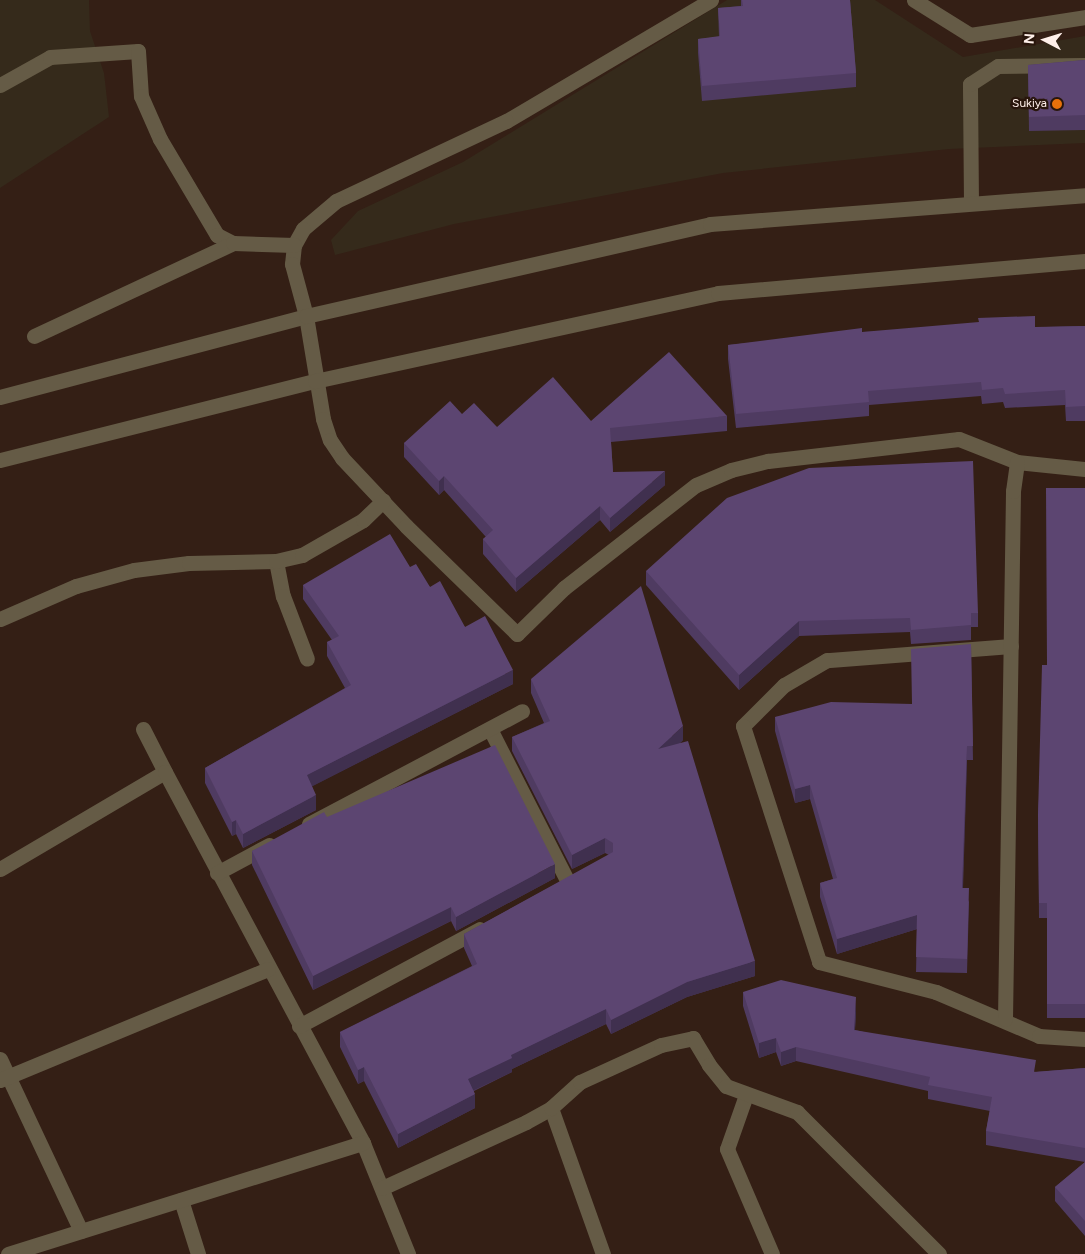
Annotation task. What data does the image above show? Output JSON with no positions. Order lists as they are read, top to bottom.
{
  "places": ["Sukiya"],
  "north": "left"
}
